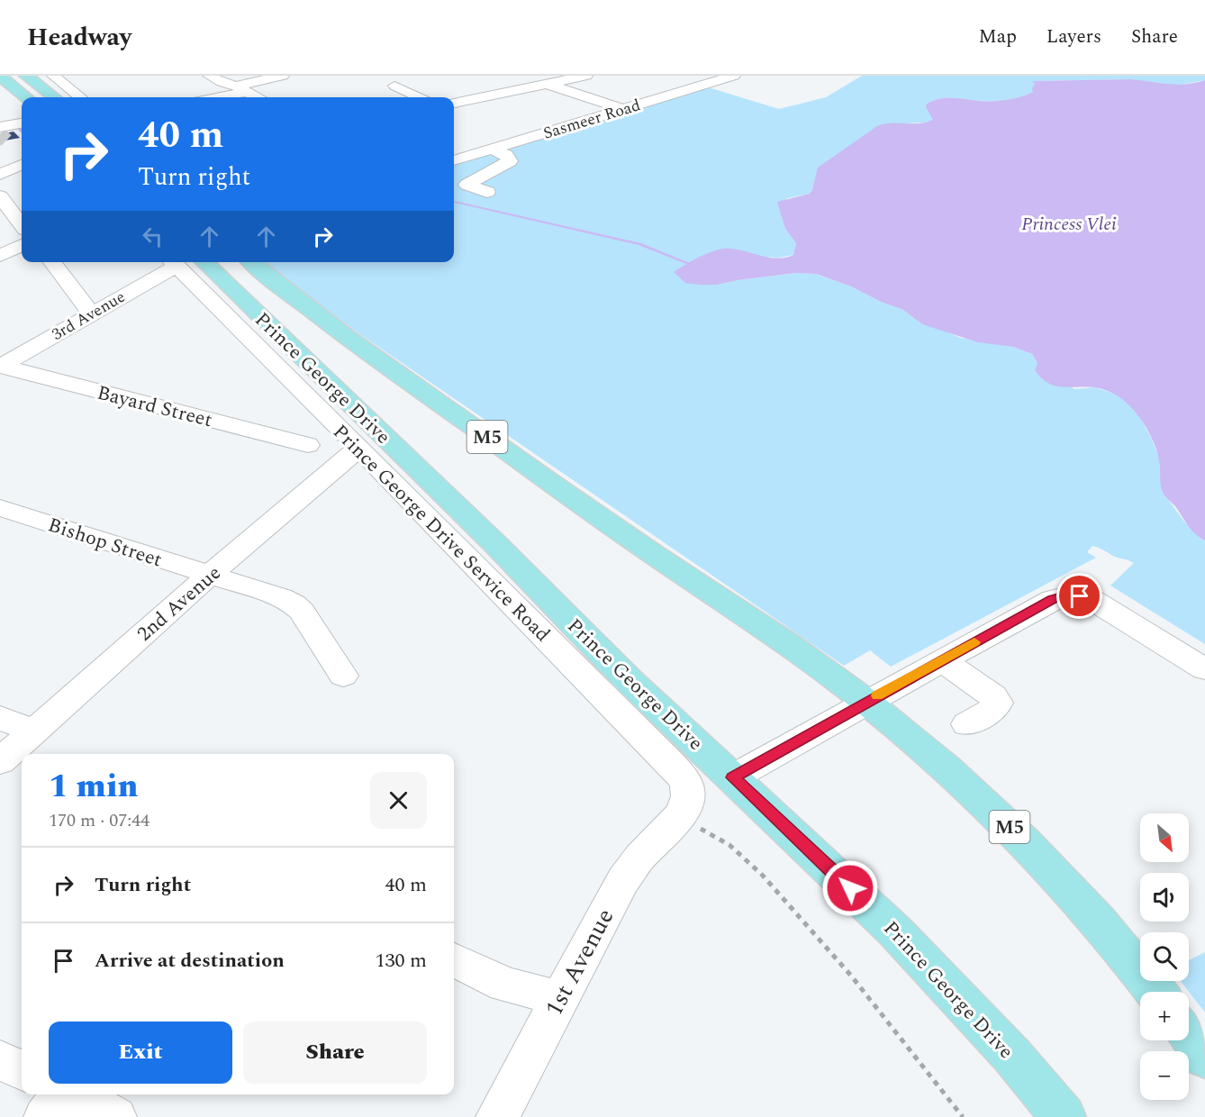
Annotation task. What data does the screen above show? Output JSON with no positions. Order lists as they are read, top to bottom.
{
  "streets": {
    "main road": ["Prince George Drive", "M5"],
    "street": [
      "Sasmeer Road",
      "3rd Avenue",
      "Bayard Street",
      "Prince George Drive Service Road",
      "Bishop Street",
      "2nd Avenue",
      "1st Avenue"
    ]
  },
  "crossings": [
    ["3rd Avenue", "Bayard Street"],
    ["Prince George Drive Service Road", "2nd Avenue"],
    ["Prince George Drive Service Road", "1st Avenue"],
    ["Bishop Street", "2nd Avenue"]
  ],
  "water": ["Princess Vlei"],
  "north": "bottom right",
  "page": {
    "header": "Headway",
    "nav": ["Map", "Layers", "Share"],
    "turn": ["40 m", "Turn right"],
    "heading": ["1 min", "170 m · 07:44"],
    "map_buttons": ["+", "−"],
    "list": [
      {
        "name": "Turn right",
        "value": "40 m"
      },
      {
        "name": "Arrive at destination",
        "value": "130 m"
      }
    ],
    "buttons": ["Exit", "Share"]
  }
}
